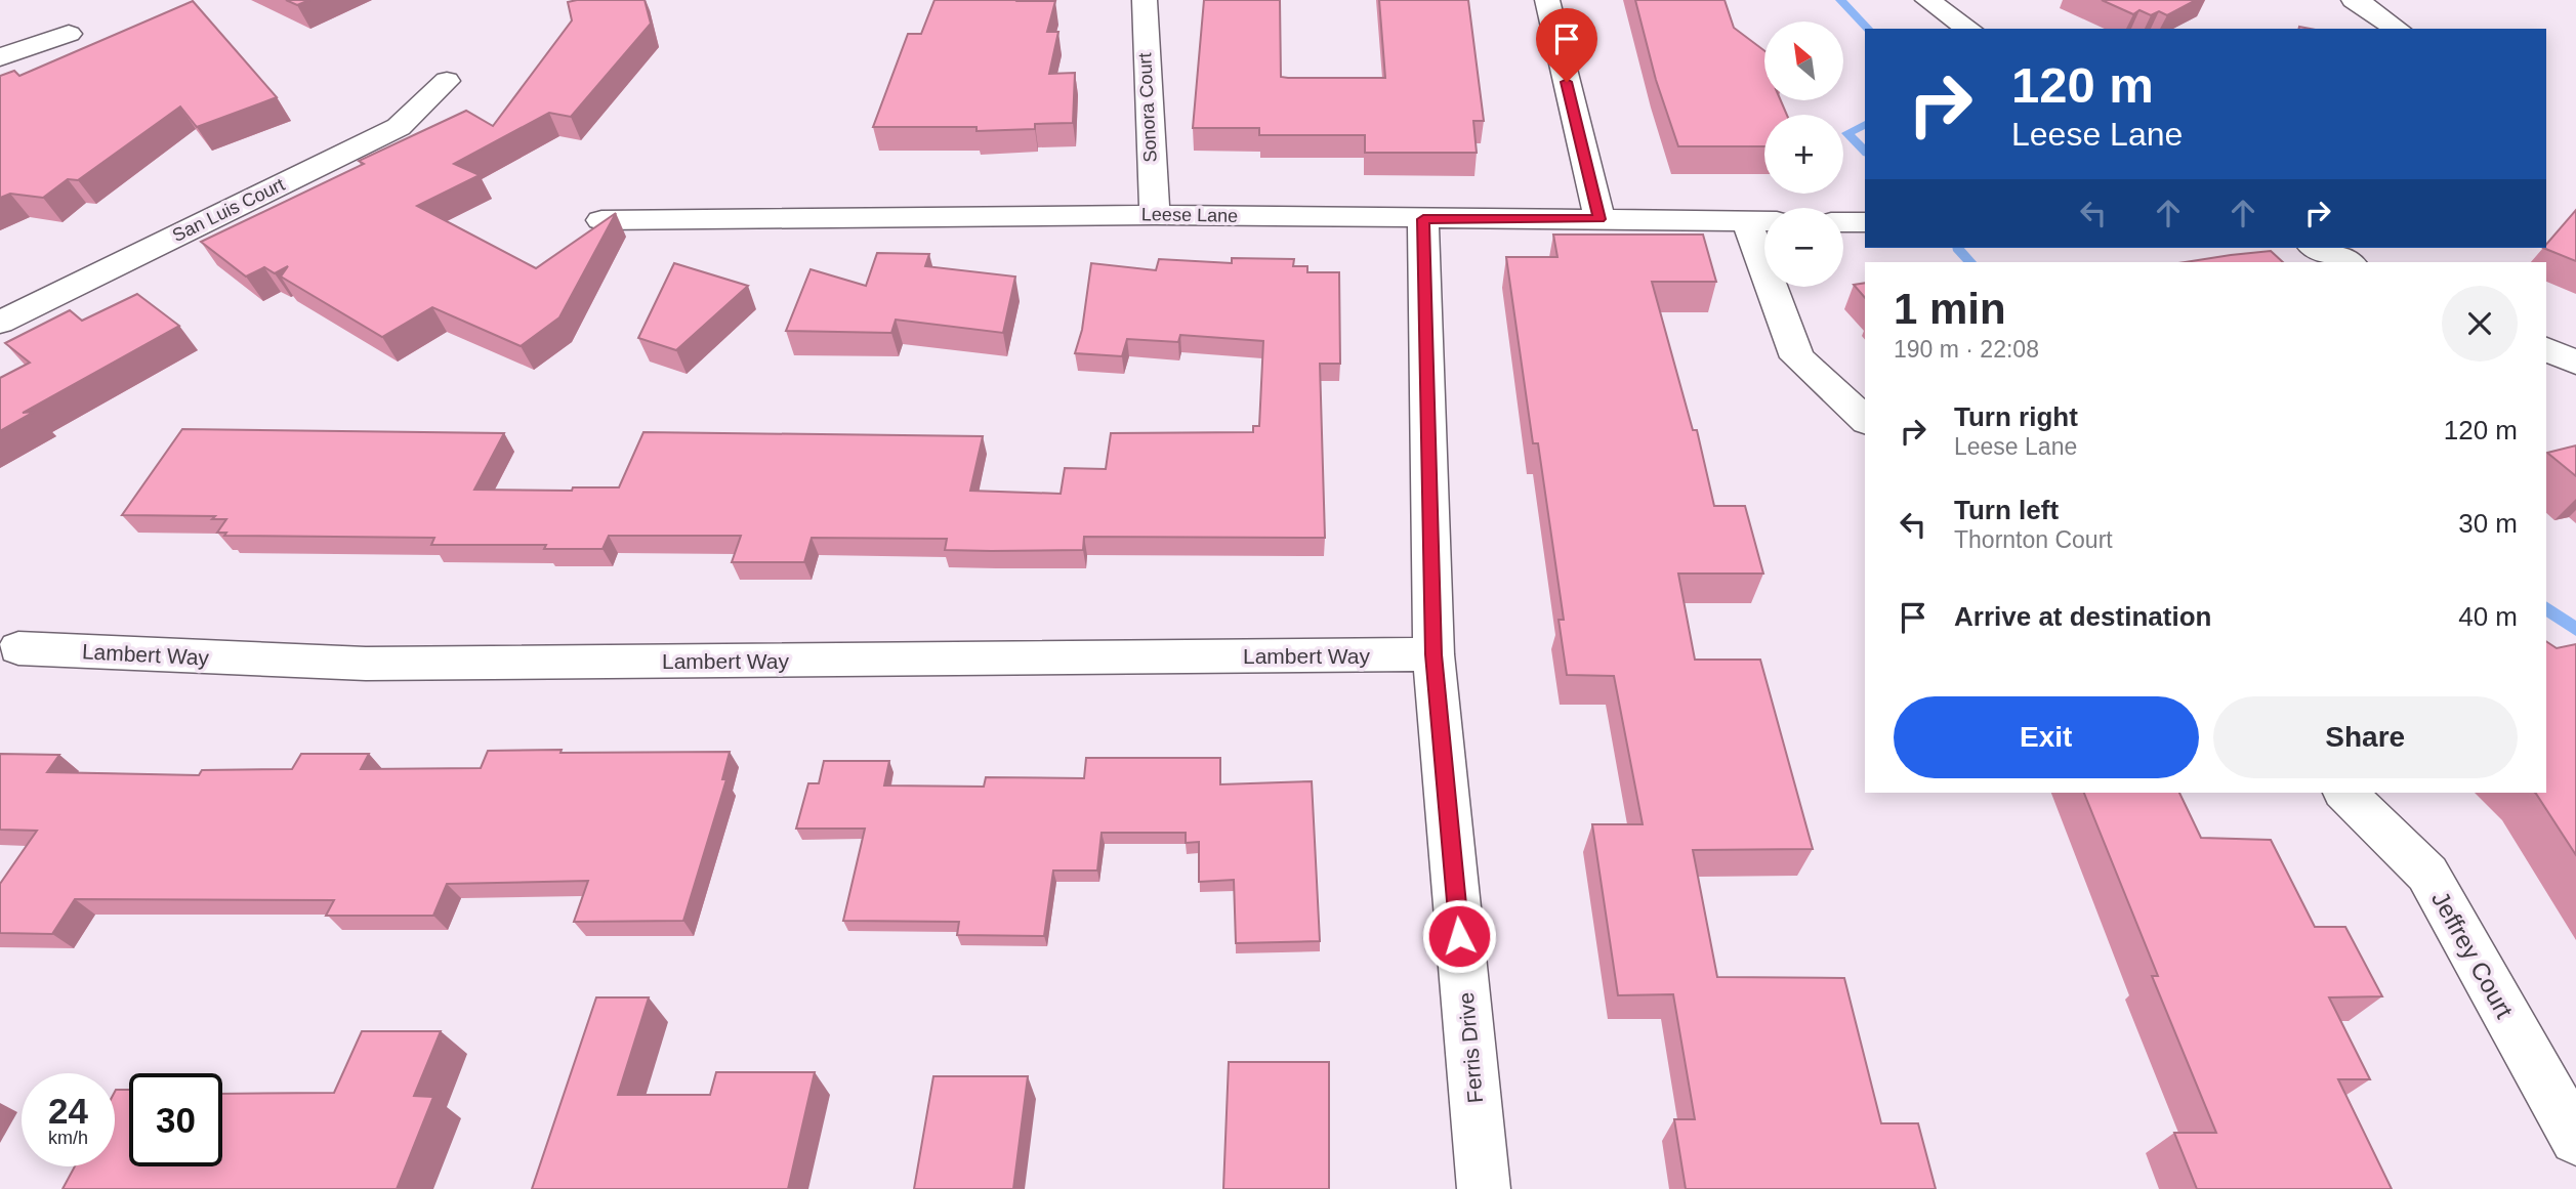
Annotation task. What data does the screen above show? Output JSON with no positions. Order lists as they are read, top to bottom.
{
  "streets": {
    "street": [
      "Sonora Court",
      "San Luis Court",
      "Leese Lane",
      "Lambert Way",
      "Jeffrey Court",
      "Ferris Drive"
    ]
  },
  "crossings": [
    ["Sonora Court", "Leese Lane"],
    ["Leese Lane", "Ferris Drive"],
    ["Lambert Way", "Ferris Drive"]
  ],
  "north": "top left",
  "page": {
    "map_buttons": ["+", "−"],
    "turn": ["120 m", "Leese Lane"],
    "heading": ["1 min", "190 m · 22:08"],
    "list": [
      {
        "name": "Turn right",
        "note": "Leese Lane",
        "value": "120 m"
      },
      {
        "name": "Turn left",
        "note": "Thornton Court",
        "value": "30 m"
      },
      {
        "name": "Arrive at destination",
        "value": "40 m"
      }
    ],
    "buttons": ["Exit", "Share"],
    "speed": "24 km/h",
    "limit": "30"
  }
}
